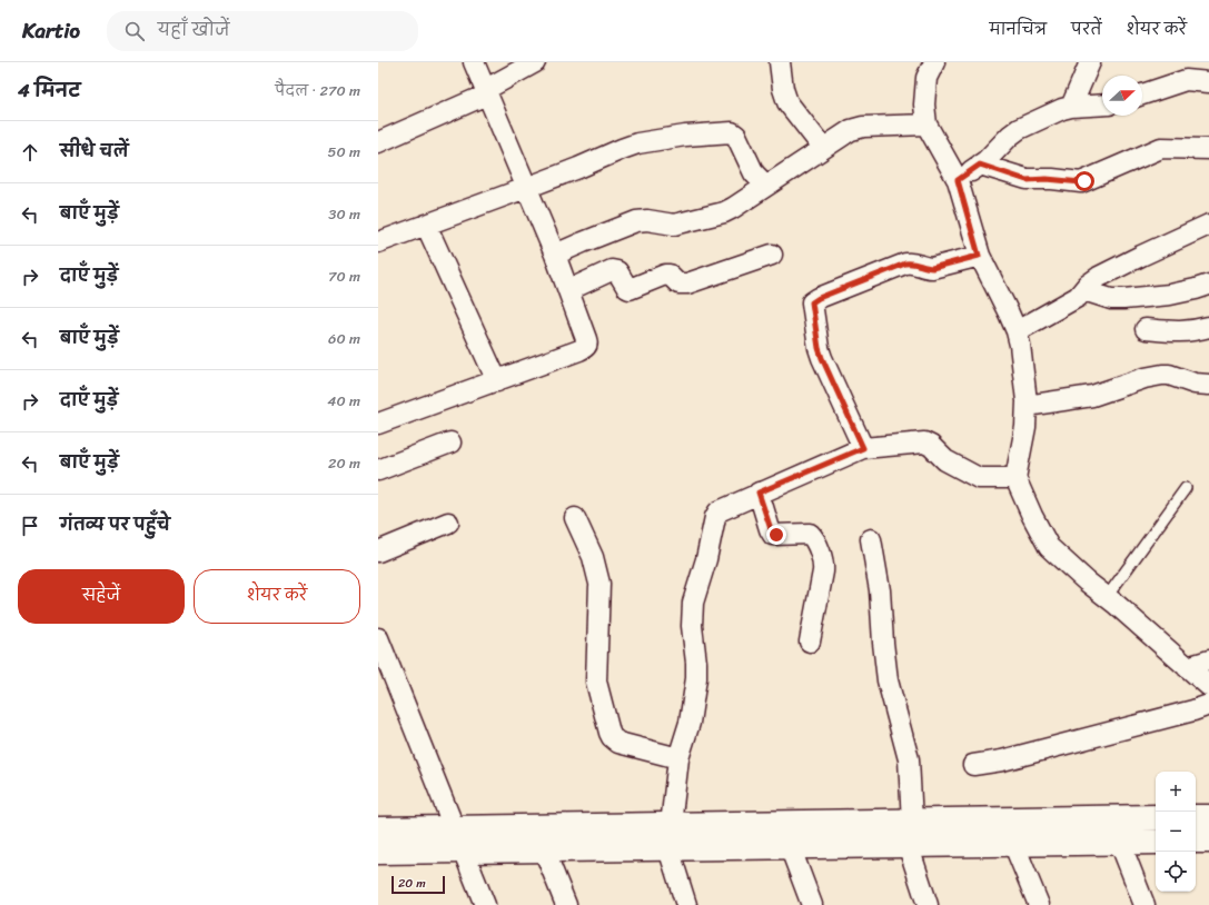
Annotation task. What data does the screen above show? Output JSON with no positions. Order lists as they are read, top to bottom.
{
  "scale_bar": "20 m",
  "north": "right",
  "page": {
    "header": "Kartio",
    "search": "यहाँ खोजें",
    "nav": ["मानचित्र", "परतें", "शेयर करें"],
    "heading": ["4 मिनट", "पैदल · 270 m"],
    "list": [
      ["सीधे चलें", "50 m"],
      ["बाएँ मुड़ें", "30 m"],
      ["दाएँ मुड़ें", "70 m"],
      ["बाएँ मुड़ें", "60 m"],
      ["दाएँ मुड़ें", "40 m"],
      ["बाएँ मुड़ें", "20 m"],
      "गंतव्य पर पहुँचे"
    ],
    "buttons": ["सहेजें", "शेयर करें"],
    "map_buttons": ["+", "−"],
    "scale": "20 m"
  }
}
